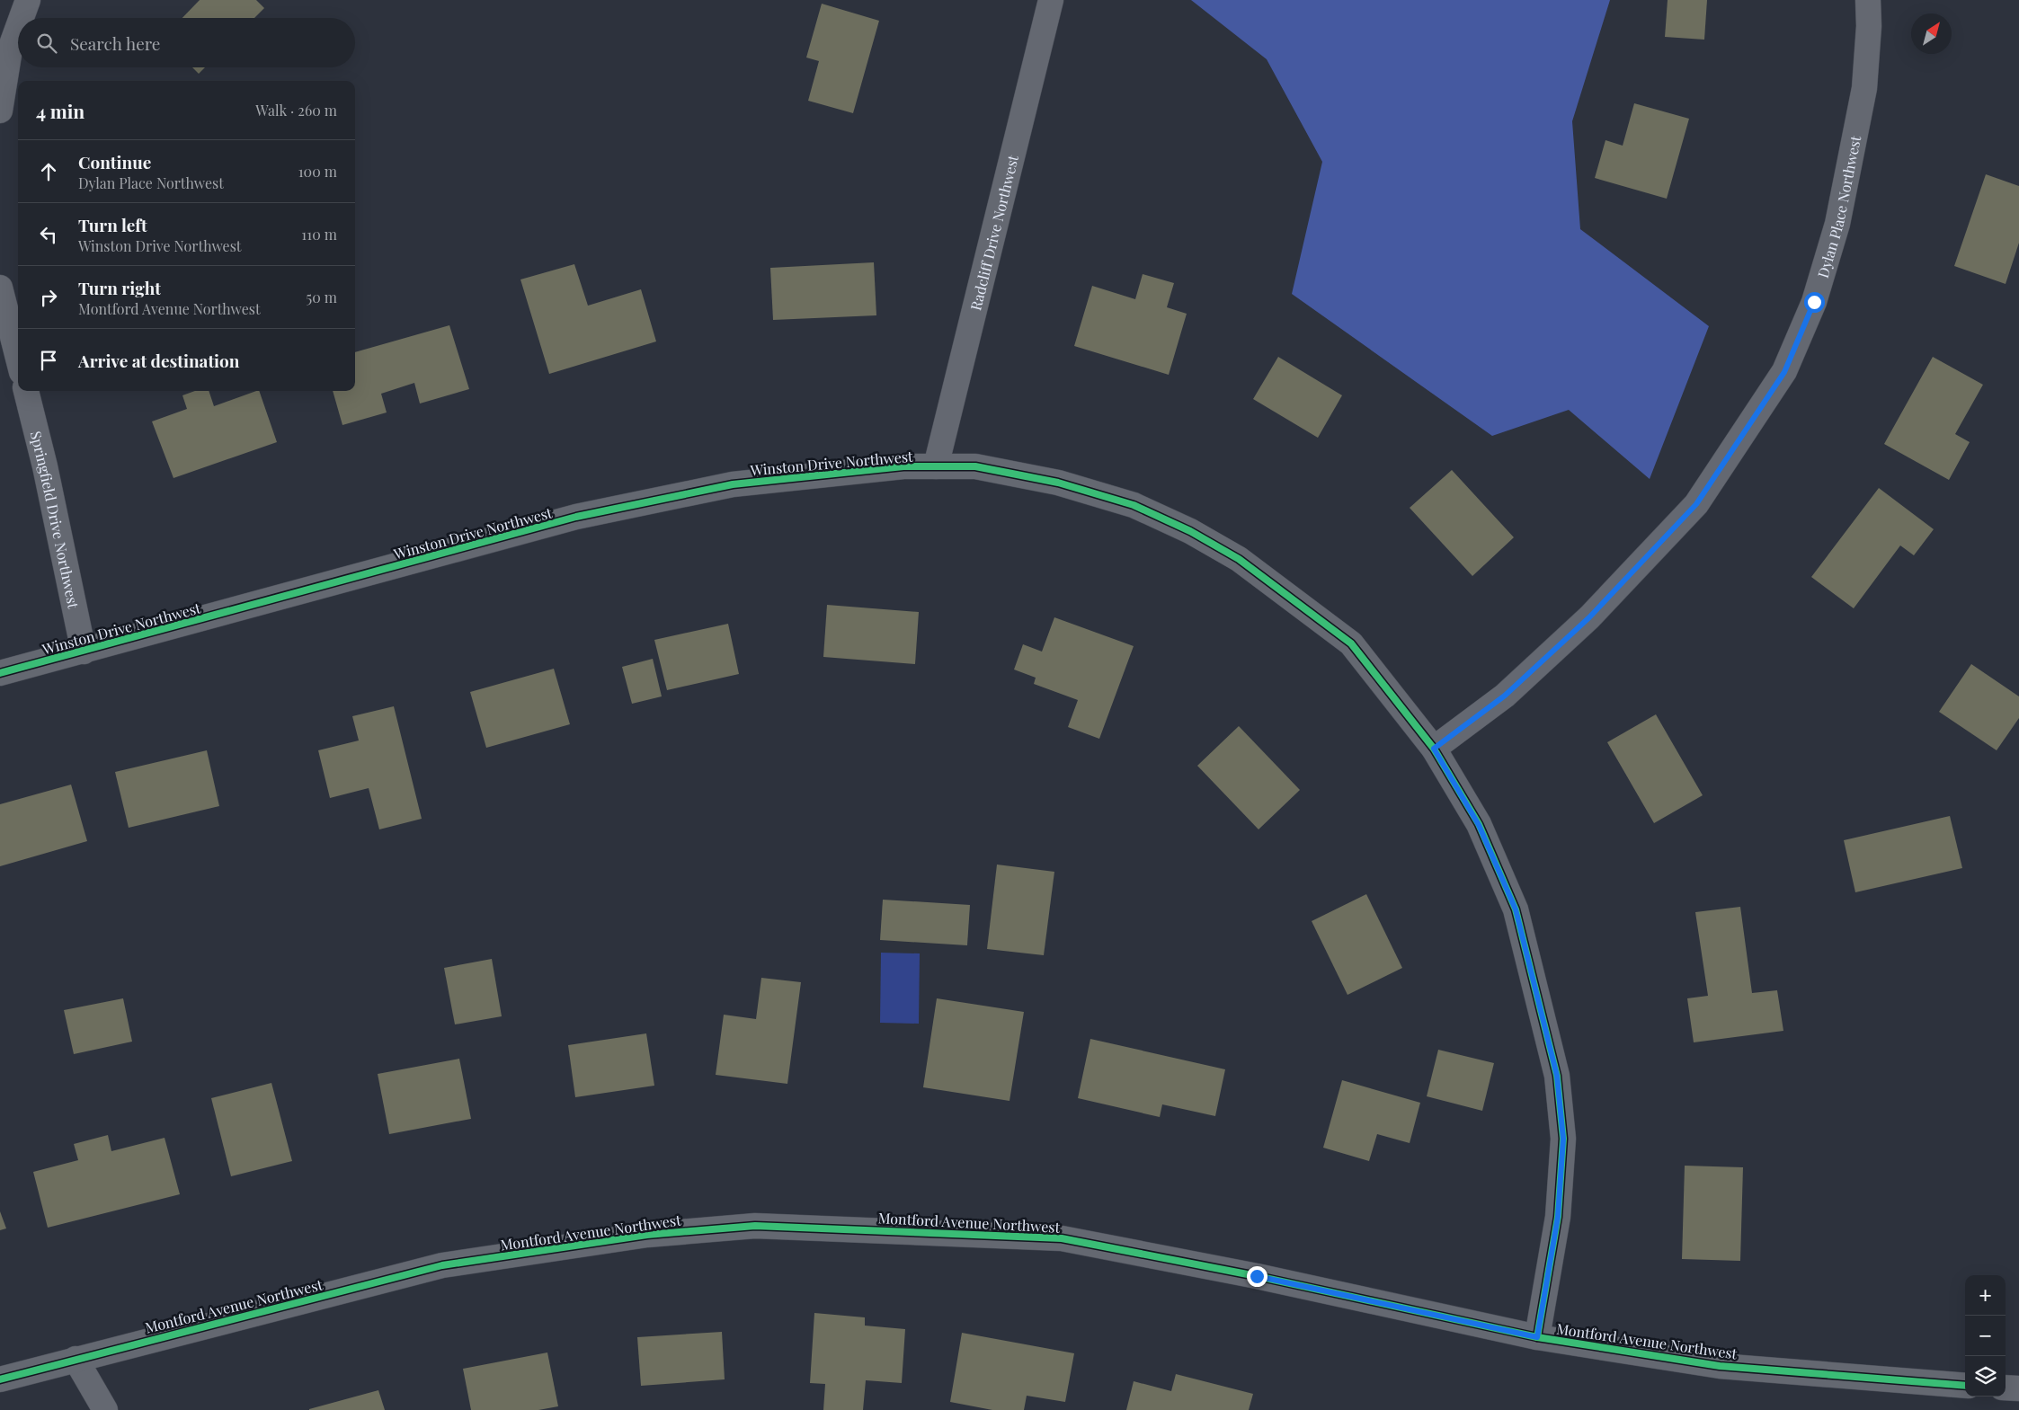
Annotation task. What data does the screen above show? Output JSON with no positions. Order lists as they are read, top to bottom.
{
  "streets": {
    "street": [
      "Dylan Place Northwest",
      "Radcliff Drive Northwest",
      "Winston Drive Northwest",
      "Springfield Drive Northwest",
      "Montford Avenue Northwest"
    ]
  },
  "crossings": [
    ["Dylan Place Northwest", "Winston Drive Northwest"],
    ["Radcliff Drive Northwest", "Winston Drive Northwest"],
    ["Winston Drive Northwest", "Springfield Drive Northwest"],
    ["Winston Drive Northwest", "Montford Avenue Northwest"]
  ],
  "north": "top right",
  "page": {
    "search": "Search here",
    "heading": ["4 min", "Walk · 260 m"],
    "list": [
      ["Continue", "Dylan Place Northwest", "100 m"],
      ["Turn left", "Winston Drive Northwest", "110 m"],
      ["Turn right", "Montford Avenue Northwest", "50 m"],
      "Arrive at destination"
    ],
    "map_buttons": ["+", "−"]
  }
}
